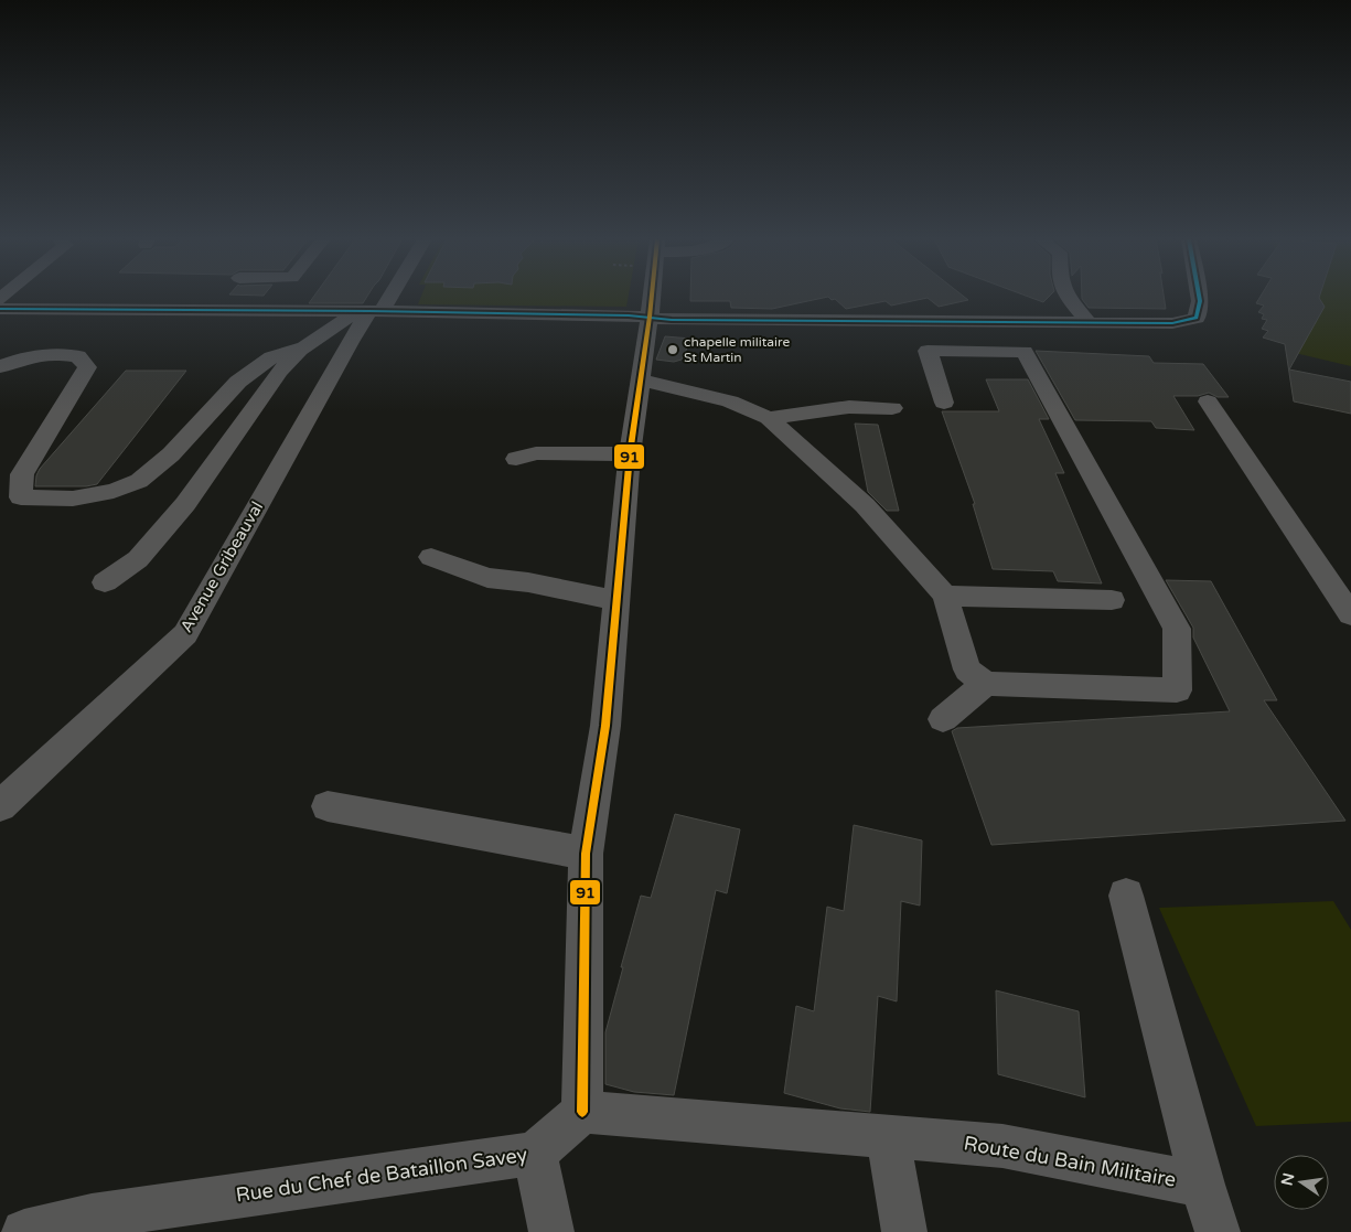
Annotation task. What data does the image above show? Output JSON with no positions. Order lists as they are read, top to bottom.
{
  "streets": {
    "street": ["Avenue Gribeauval", "Route du Bain Militaire", "Rue du Chef de Bataillon Savey"]
  },
  "places": ["chapelle militaire St Martin"],
  "lines": ["transit line 91"],
  "north": "left"
}
